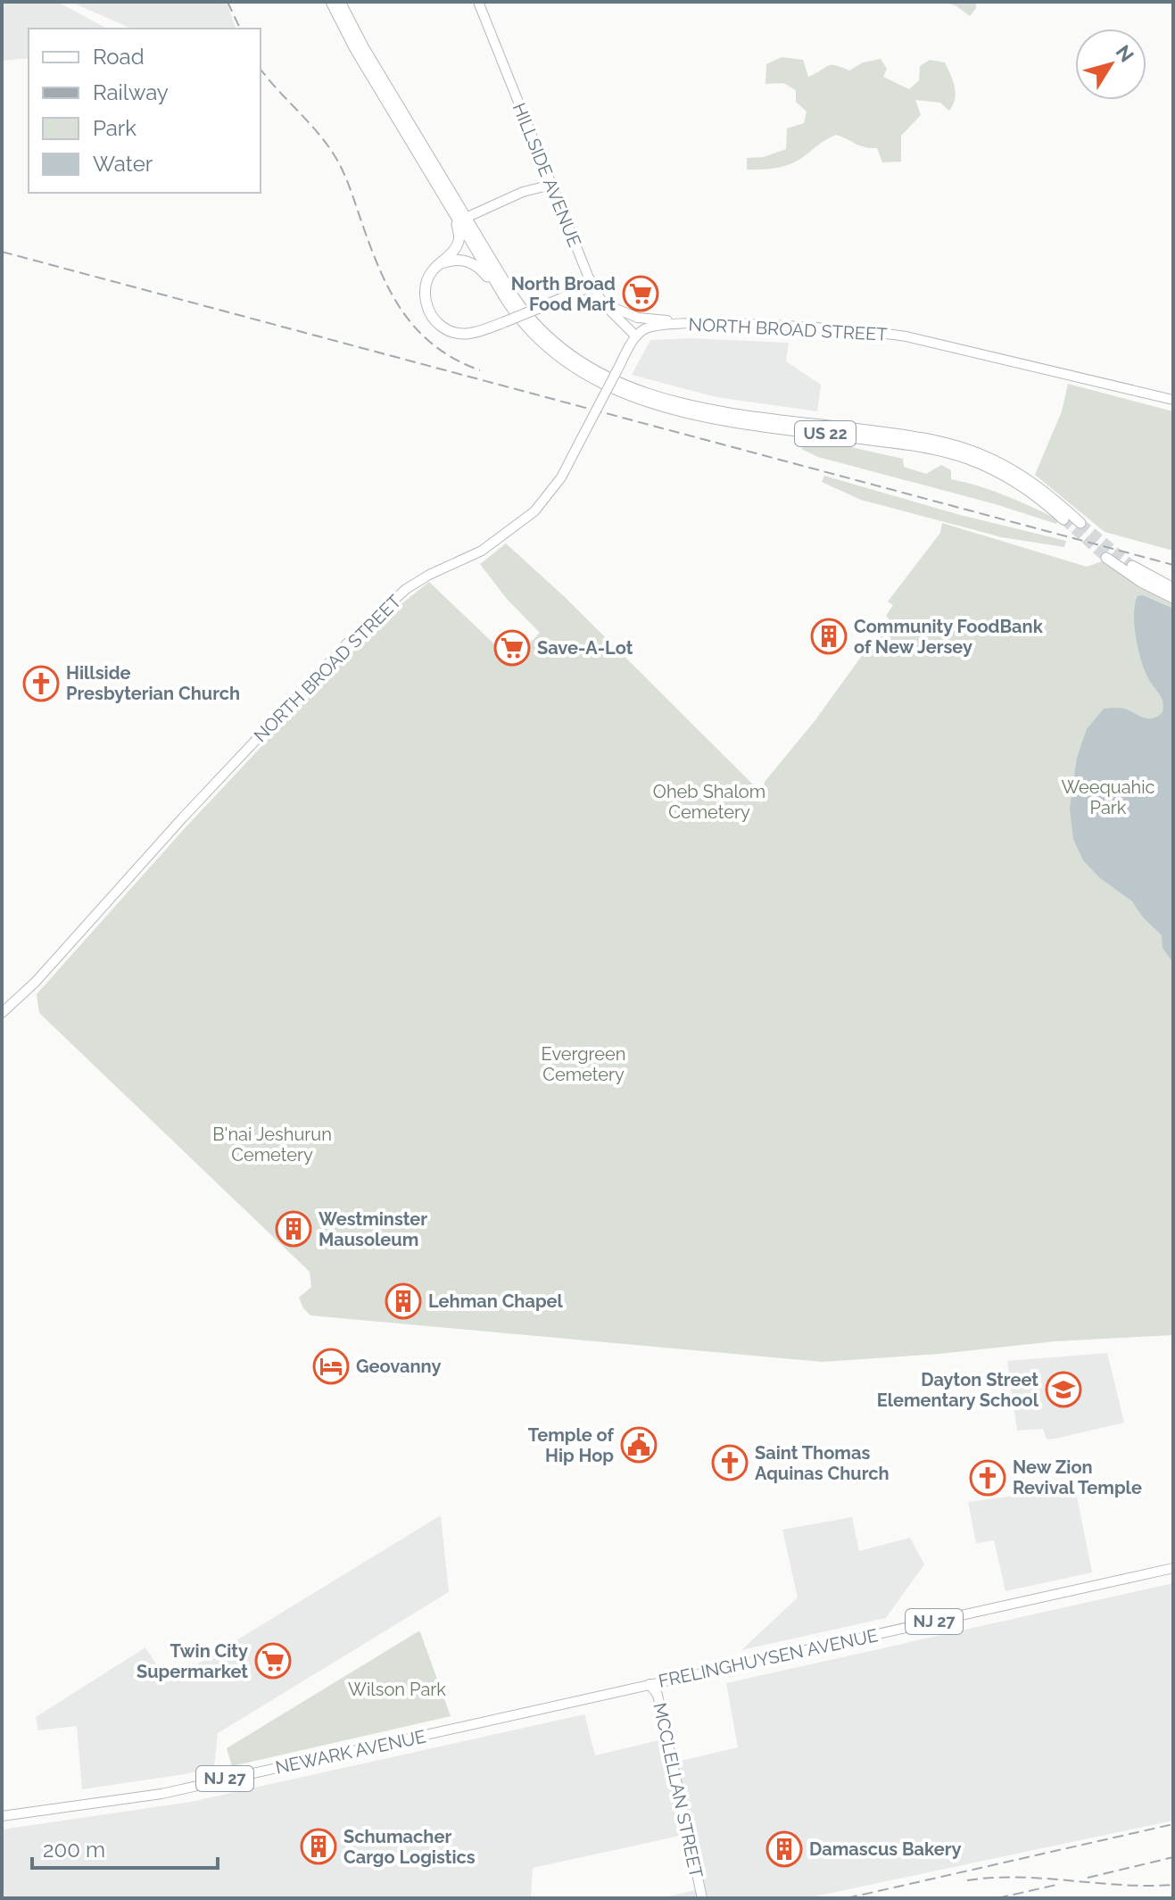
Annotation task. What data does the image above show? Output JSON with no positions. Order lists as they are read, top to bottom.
{
  "streets": {
    "highway": ["US 22"],
    "main road": [
      "HILLSIDE AVENUE",
      "NORTH BROAD STREET",
      "NJ 27",
      "FRELINGHUYSEN AVENUE",
      "NEWARK AVENUE",
      "MCCLELLAN STREET"
    ]
  },
  "crossings": [
    ["HILLSIDE AVENUE", "NORTH BROAD STREET"],
    ["FRELINGHUYSEN AVENUE", "NEWARK AVENUE"],
    ["FRELINGHUYSEN AVENUE", "MCCLELLAN STREET"]
  ],
  "parks": [
    "Weequahic Park",
    "Oheb Shalom Cemetery",
    "Evergreen Cemetery",
    "B'nai Jeshurun Cemetery",
    "Wilson Park"
  ],
  "places": {
    "supermarket": ["North Broad Food Mart", "Save-A-Lot", "Twin City Supermarket"],
    "building": [
      "Community FoodBank of New Jersey",
      "Westminster Mausoleum",
      "Lehman Chapel",
      "Schumacher Cargo Logistics",
      "Damascus Bakery"
    ],
    "church": ["Hillside Presbyterian Church", "Saint Thomas Aquinas Church", "New Zion Revival Temple"],
    "hotel": ["Geovanny"],
    "school or university": ["Dayton Street Elementary School"],
    "public building": ["Temple of Hip Hop"]
  },
  "legend": [
    "Road",
    "Railway",
    "Park",
    "Water"
  ],
  "scale_bar": "200 m",
  "north": "top right"
}
